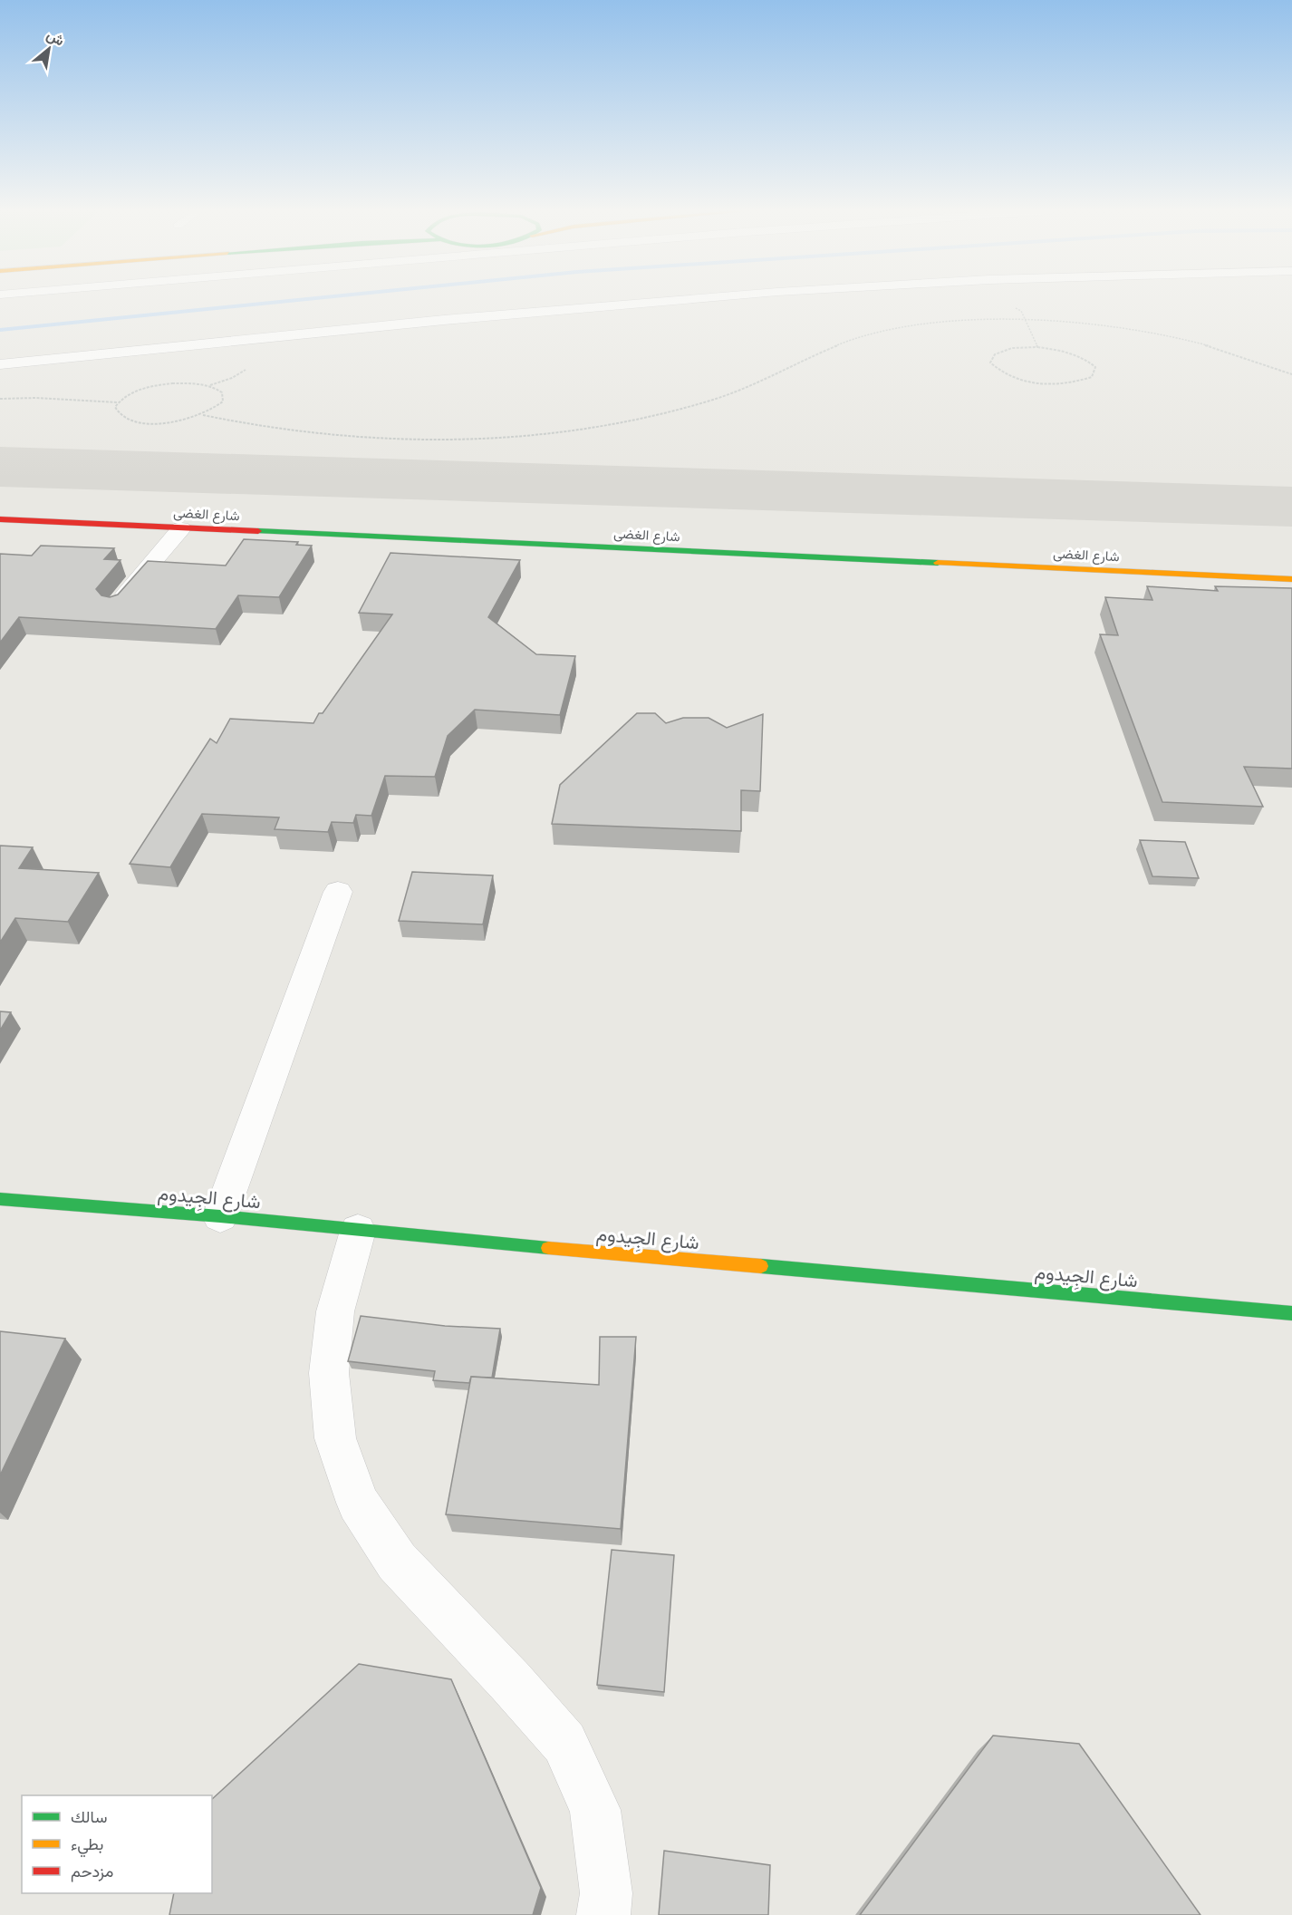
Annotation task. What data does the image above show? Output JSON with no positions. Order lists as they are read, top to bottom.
{
  "streets": {
    "street": ["شارع الغضى", "شارع الجِيدوم"]
  },
  "legend": ["سالك", "بطيء", "مزدحم"],
  "north": "top right"
}
